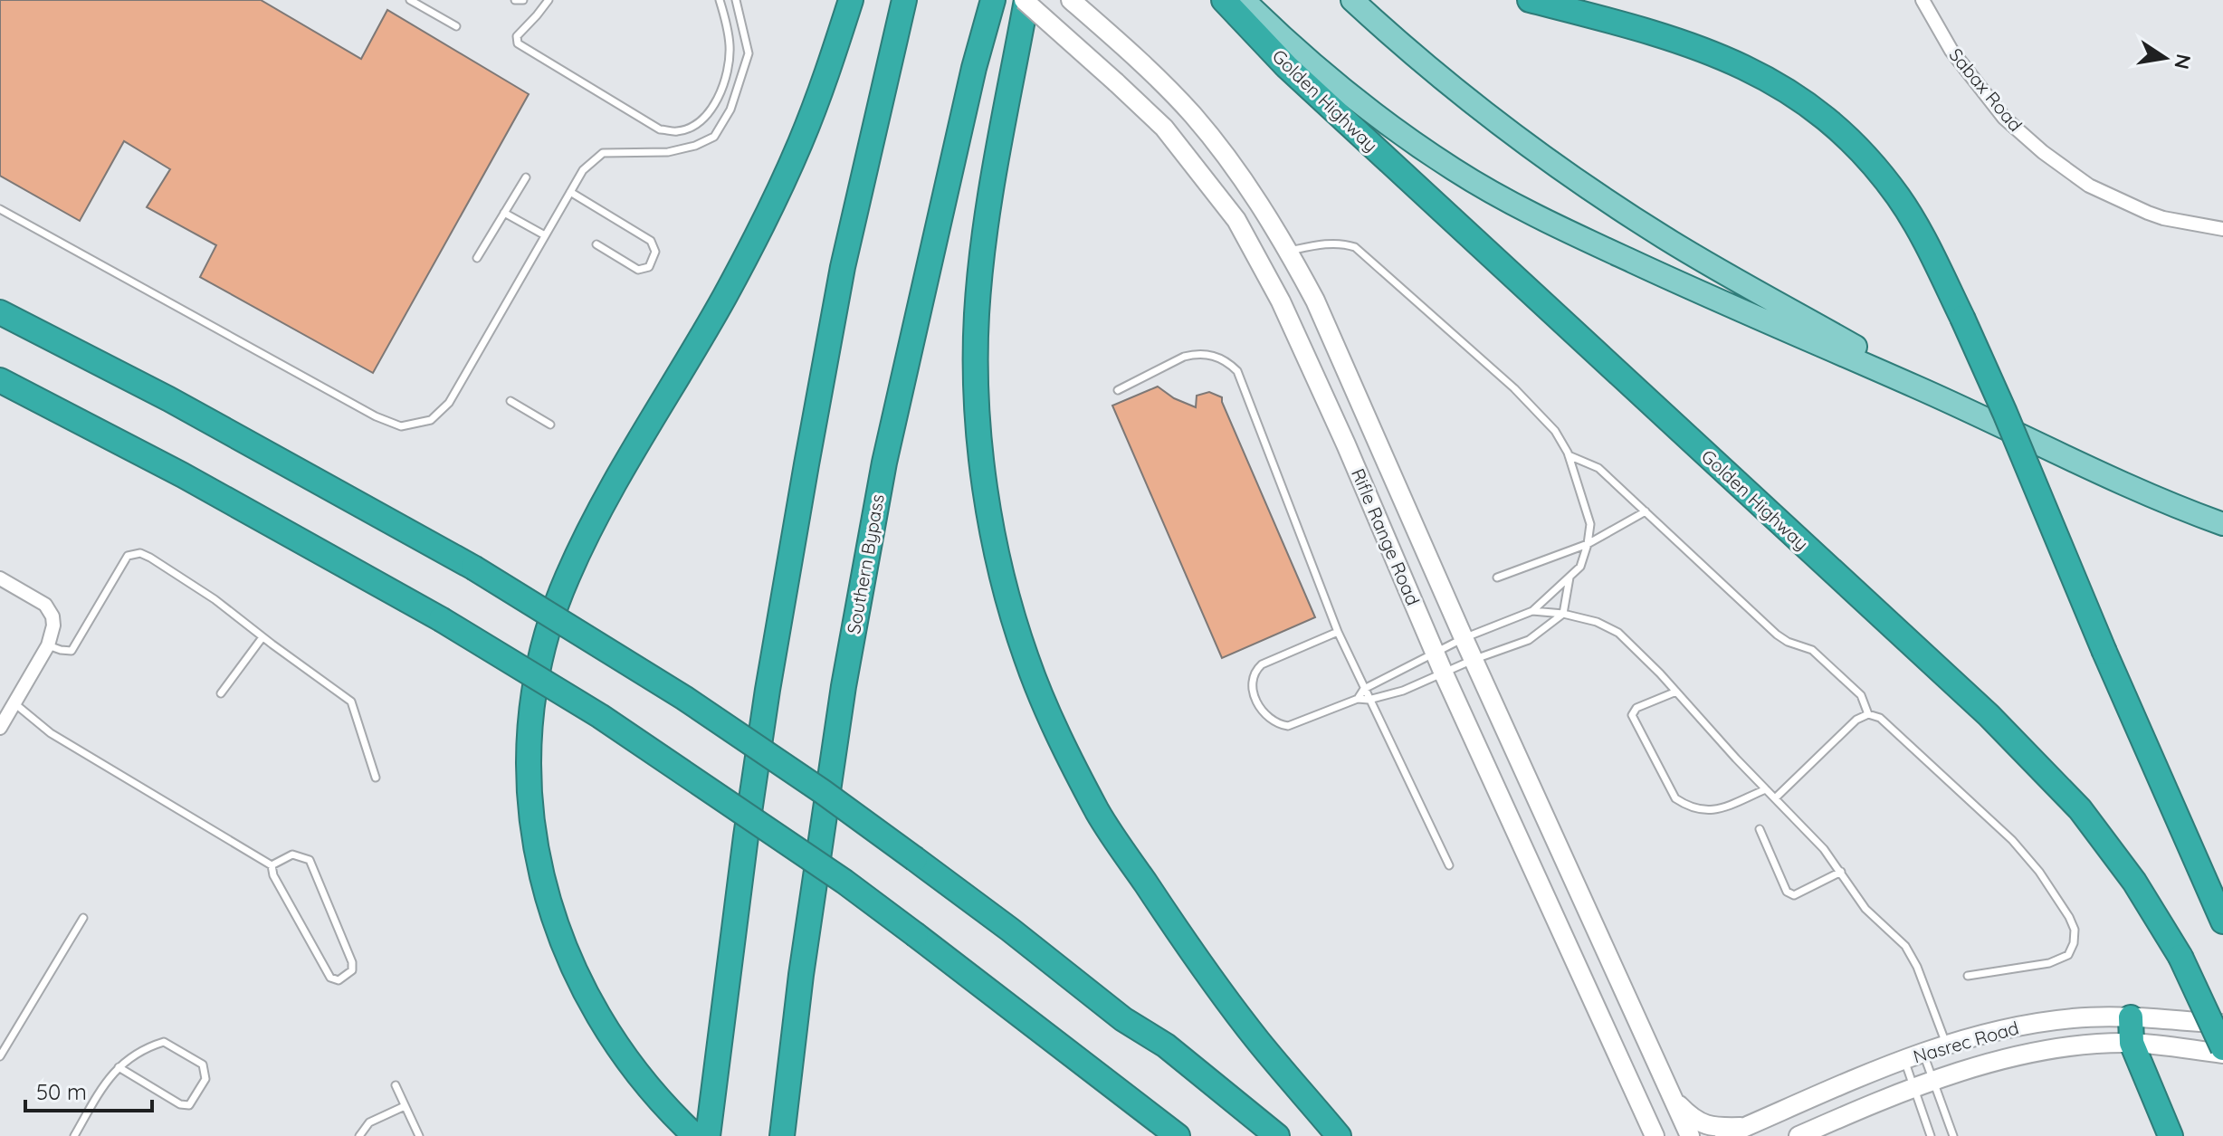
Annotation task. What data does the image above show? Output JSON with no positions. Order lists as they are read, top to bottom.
{
  "streets": {
    "highway": ["Golden Highway", "Southern Bypass"],
    "main road": ["Rifle Range Road", "Nasrec Road"],
    "street": ["Sabax Road"]
  },
  "crossings": [
    ["Golden Highway", "Nasrec Road"]
  ],
  "scale_bar": "50 m",
  "north": "right"
}
